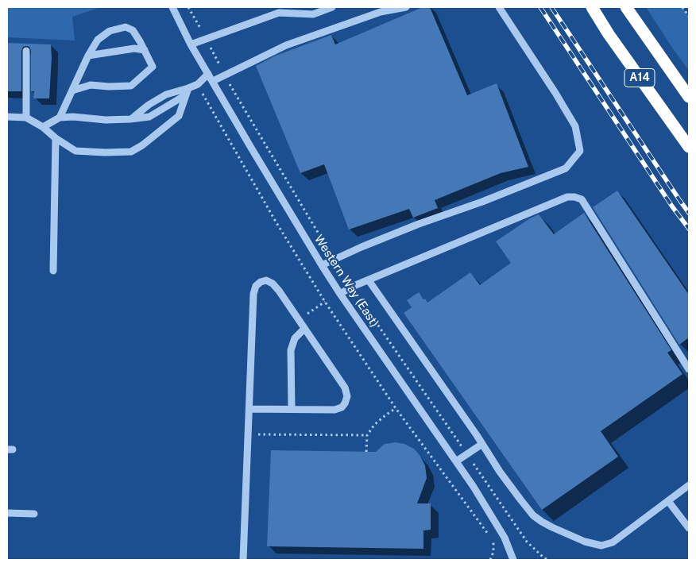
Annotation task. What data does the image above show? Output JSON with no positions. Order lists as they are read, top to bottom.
{
  "streets": {
    "highway": ["A14"],
    "street": ["Western Way (East)"]
  }
}
